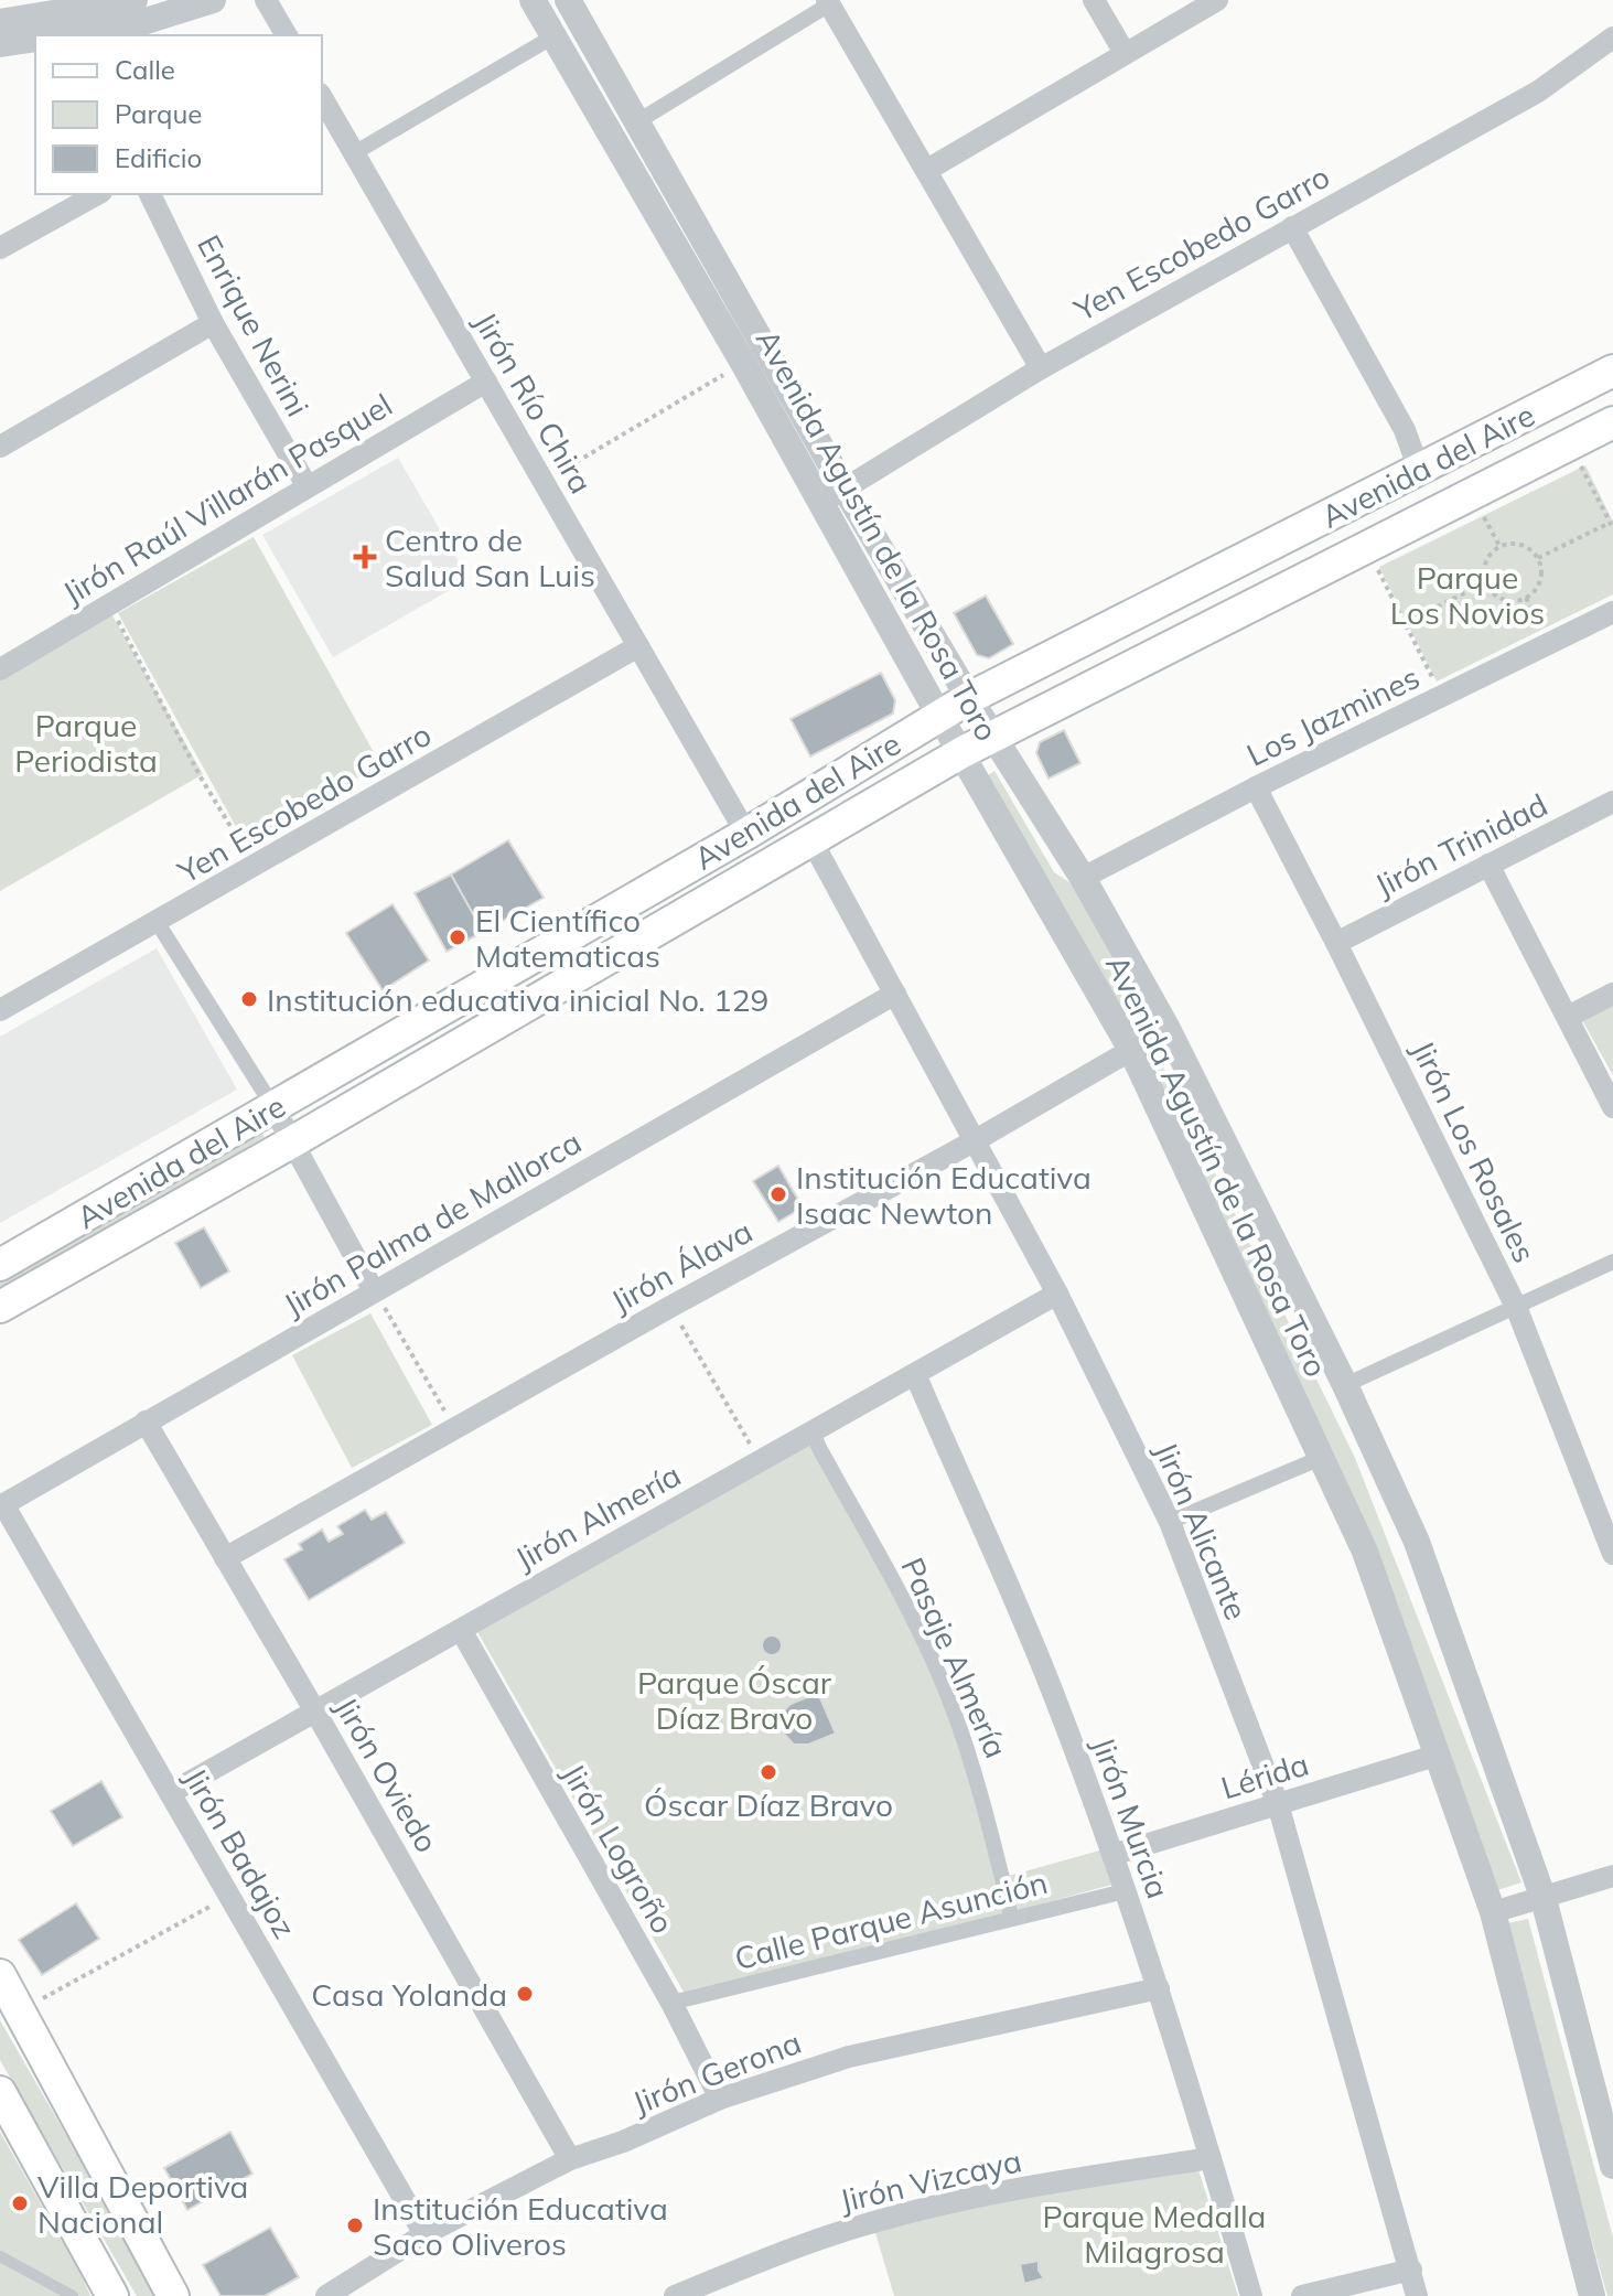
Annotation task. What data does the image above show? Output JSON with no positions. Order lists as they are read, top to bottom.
{
  "streets": {
    "main road": ["Avenida del Aire"],
    "street": [
      "Yen Escobedo Garro",
      "Enrique Nerini",
      "Jirón Río Chira",
      "Jirón Raúl Villarán Pasquel",
      "Avenida Agustín de la Rosa Toro",
      "Los Jazmines",
      "Jirón Trinidad",
      "Jirón Los Rosales",
      "Jirón Palma de Mallorca",
      "Jirón Álava",
      "Jirón Almería",
      "Jirón Alicante",
      "Pasaje Almería",
      "Jirón Oviedo",
      "Lérida",
      "Jirón Murcia",
      "Jirón Logroño",
      "Jirón Badajoz",
      "Calle Parque Asunción",
      "Jirón Gerona",
      "Jirón Vizcaya"
    ]
  },
  "crossings": [
    ["Yen Escobedo Garro", "Jirón Río Chira"],
    ["Yen Escobedo Garro", "Avenida Agustín de la Rosa Toro"],
    ["Enrique Nerini", "Jirón Raúl Villarán Pasquel"],
    ["Jirón Río Chira", "Avenida del Aire"],
    ["Jirón Río Chira", "Jirón Raúl Villarán Pasquel"],
    ["Avenida del Aire", "Avenida Agustín de la Rosa Toro"],
    ["Avenida del Aire", "Jirón Alicante"],
    ["Avenida Agustín de la Rosa Toro", "Los Jazmines"],
    ["Avenida Agustín de la Rosa Toro", "Jirón Álava"],
    ["Avenida Agustín de la Rosa Toro", "Lérida"],
    ["Los Jazmines", "Jirón Los Rosales"],
    ["Jirón Trinidad", "Jirón Los Rosales"],
    ["Jirón Palma de Mallorca", "Jirón Alicante"],
    ["Jirón Palma de Mallorca", "Jirón Oviedo"],
    ["Jirón Palma de Mallorca", "Jirón Badajoz"],
    ["Jirón Álava", "Jirón Alicante"],
    ["Jirón Álava", "Jirón Oviedo"],
    ["Jirón Almería", "Jirón Alicante"],
    ["Jirón Almería", "Pasaje Almería"],
    ["Jirón Almería", "Jirón Oviedo"],
    ["Jirón Almería", "Jirón Murcia"],
    ["Jirón Almería", "Jirón Logroño"],
    ["Jirón Almería", "Jirón Badajoz"],
    ["Jirón Alicante", "Lérida"],
    ["Pasaje Almería", "Calle Parque Asunción"],
    ["Jirón Oviedo", "Jirón Gerona"],
    ["Lérida", "Jirón Murcia"],
    ["Jirón Murcia", "Calle Parque Asunción"],
    ["Jirón Murcia", "Jirón Gerona"],
    ["Jirón Murcia", "Jirón Vizcaya"],
    ["Jirón Logroño", "Calle Parque Asunción"],
    ["Jirón Logroño", "Jirón Gerona"],
    ["Jirón Badajoz", "Jirón Gerona"]
  ],
  "parks": [
    "Parque Los Novios",
    "Parque Periodista",
    "Parque Óscar Díaz Bravo",
    "Parque Medalla Milagrosa"
  ],
  "places": {
    "health": ["Centro de Salud San Luis"],
    "other": [
      "El Científico Matematicas",
      "Institución educativa inicial No. 129",
      "Institución Educativa Isaac Newton",
      "Óscar Díaz Bravo",
      "Casa Yolanda",
      "Villa Deportiva Nacional",
      "Institución Educativa Saco Oliveros"
    ]
  },
  "legend": ["Calle", "Parque", "Edificio"]
}
